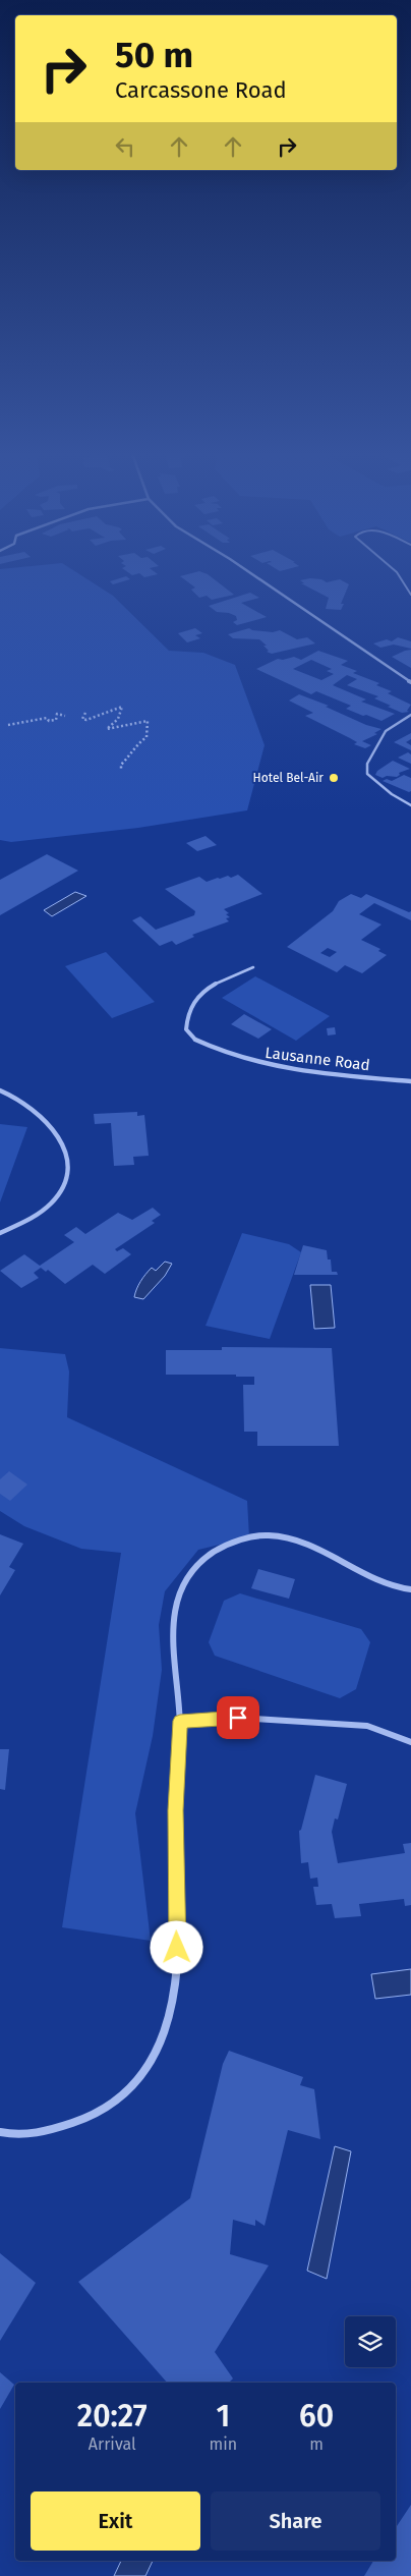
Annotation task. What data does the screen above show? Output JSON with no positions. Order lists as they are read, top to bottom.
{
  "streets": {
    "street": ["Lausanne Road"]
  },
  "places": ["Hotel Bel-Air"],
  "page": {
    "turn": ["50 m", "Carcassone Road"],
    "eta": [
      "20:27",
      "Arrival",
      "1",
      "min",
      "60",
      "m"
    ],
    "buttons": ["Exit", "Share"]
  }
}
